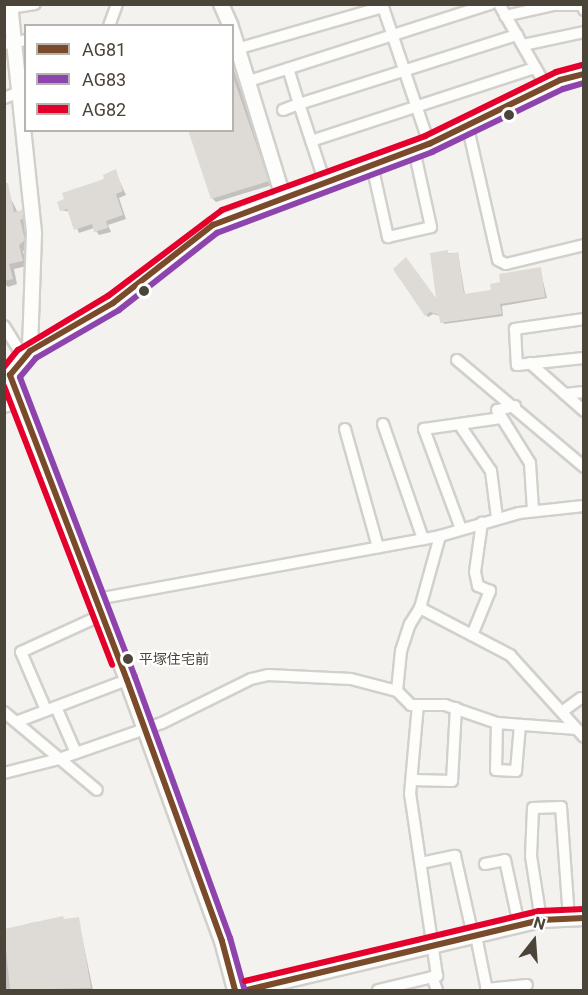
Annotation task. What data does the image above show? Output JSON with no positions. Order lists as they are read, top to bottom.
{
  "places": ["平塚住宅前"],
  "lines": ["transit line AG82", "transit line AG81", "transit line AG83"],
  "legend": ["AG81", "AG83", "AG82"],
  "north": "top"
}
